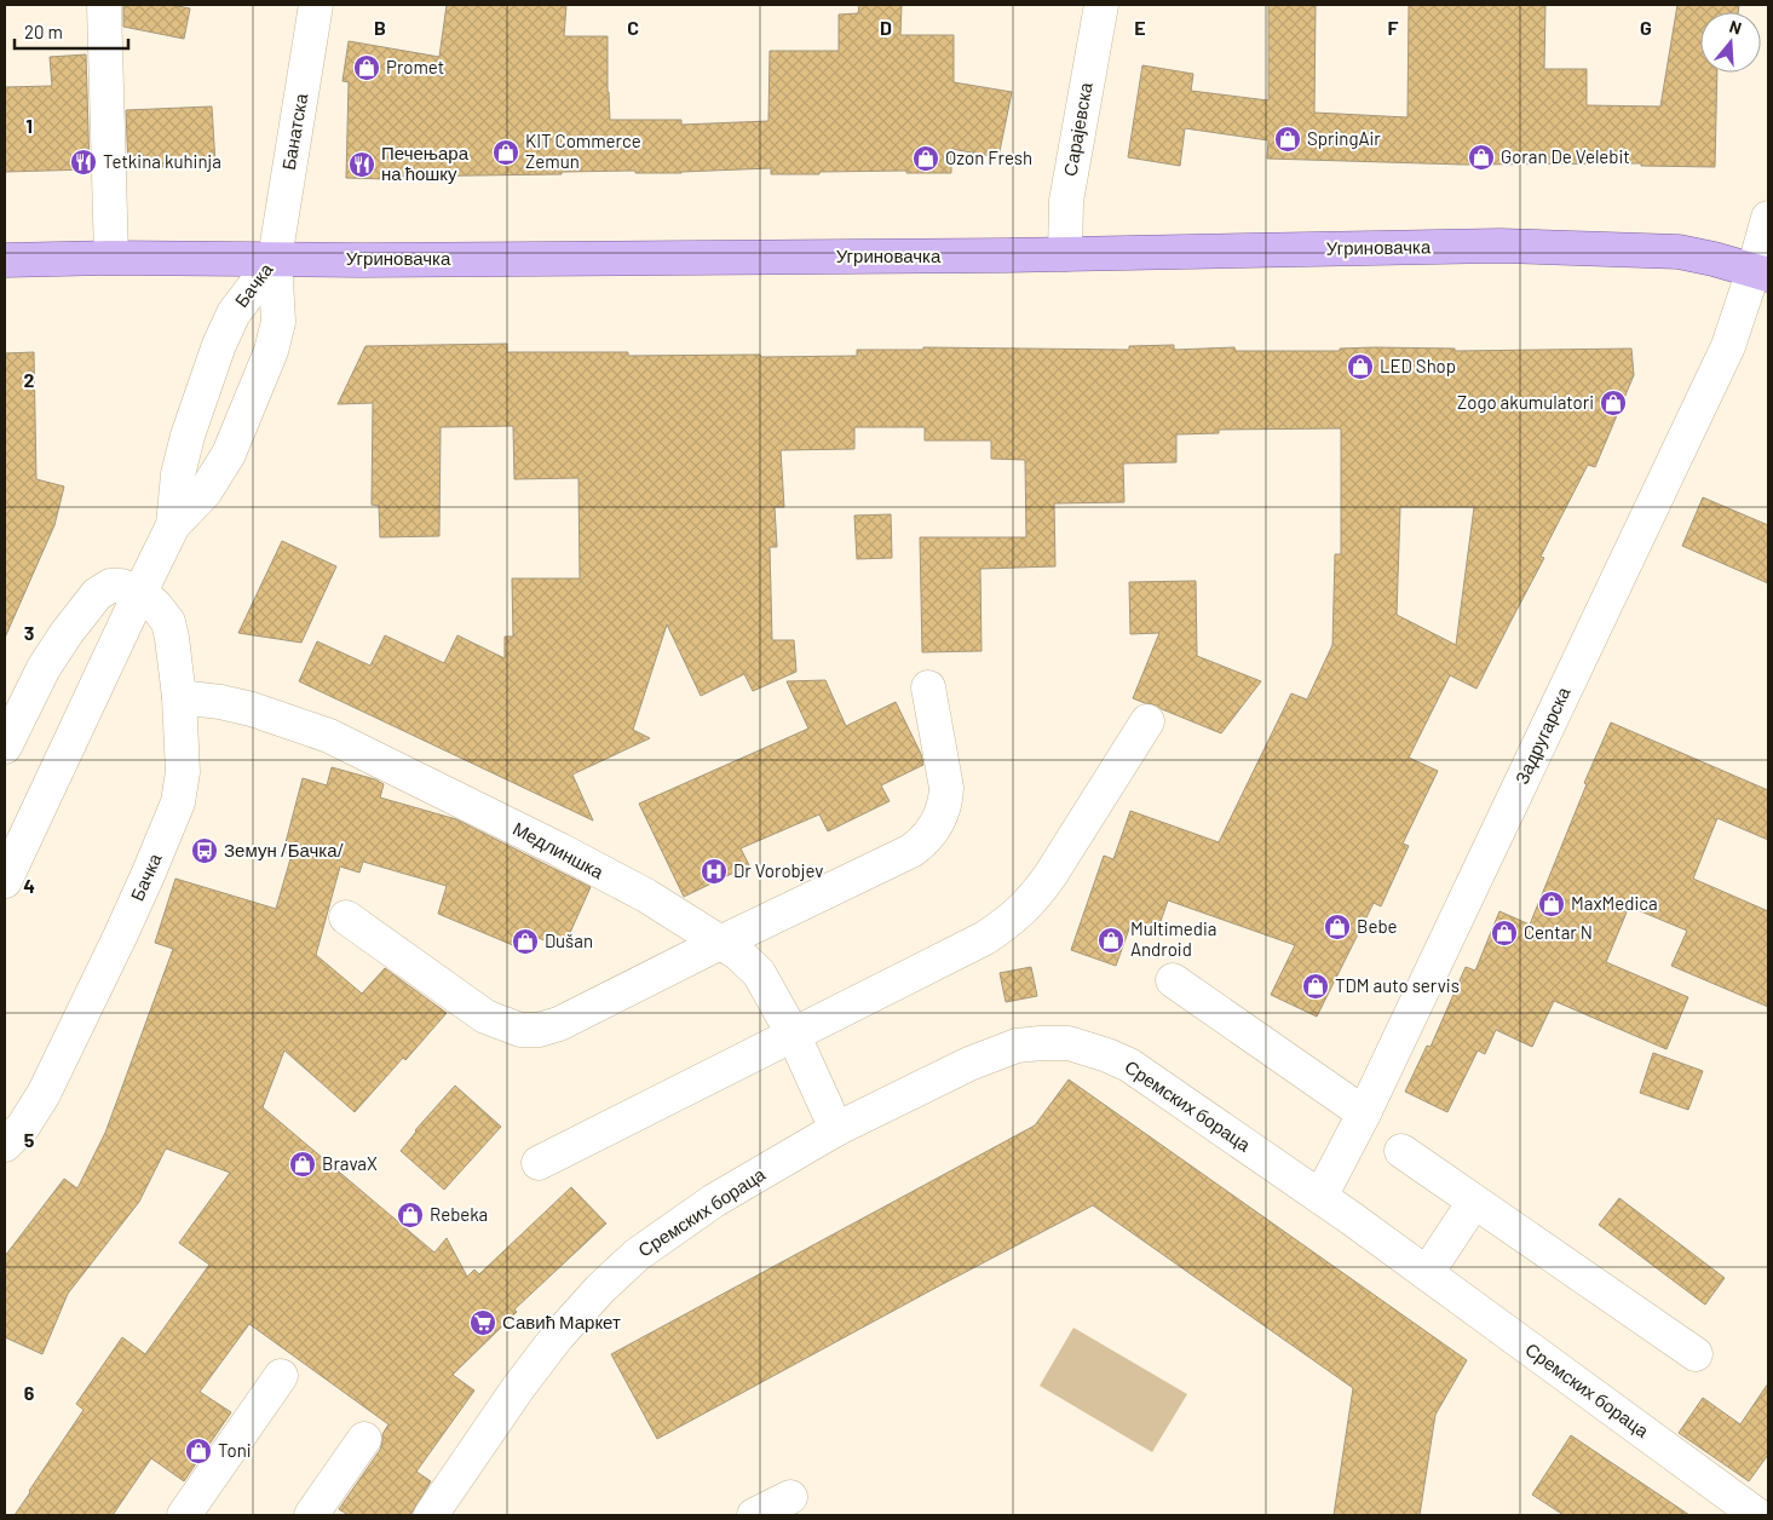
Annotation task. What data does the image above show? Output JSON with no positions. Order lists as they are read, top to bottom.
{
  "streets": {
    "main road": ["Угриновачка"],
    "street": [
      "Сарајевска",
      "Банатска",
      "Бачка",
      "Задругарска",
      "Медлиншка",
      "Сремских бораца"
    ]
  },
  "crossings": [
    ["Сарајевска", "Угриновачка"],
    ["Банатска", "Угриновачка"],
    ["Банатска", "Бачка"],
    ["Угриновачка", "Бачка"],
    ["Угриновачка", "Задругарска"],
    ["Бачка", "Медлиншка"],
    ["Задругарска", "Сремских бораца"],
    ["Медлиншка", "Сремских бораца"]
  ],
  "places": {
    "shop": [
      "Promet",
      "SpringAir",
      "KIT Commerce Zemun",
      "Goran De Velebit",
      "Ozon Fresh",
      "LED Shop",
      "Zogo akumulatori",
      "MaxMedica",
      "Bebe",
      "Centar N",
      "Multimedia Android",
      "Dušan",
      "TDM auto servis",
      "BravaX",
      "Rebeka",
      "Toni"
    ],
    "restaurant": ["Tetkina kuhinja", "Печењара на ћошку"],
    "bus stop": ["Земун /Бачка/"],
    "hospital": ["Dr Vorobjev"],
    "supermarket": ["Савић Маркет"]
  },
  "scale_bar": "20 m",
  "north": "top",
  "grid": {
    "columns": [
      "B",
      "C",
      "D",
      "E",
      "F",
      "G"
    ],
    "rows": [
      "1",
      "2",
      "3",
      "4",
      "5",
      "6"
    ]
  }
}
